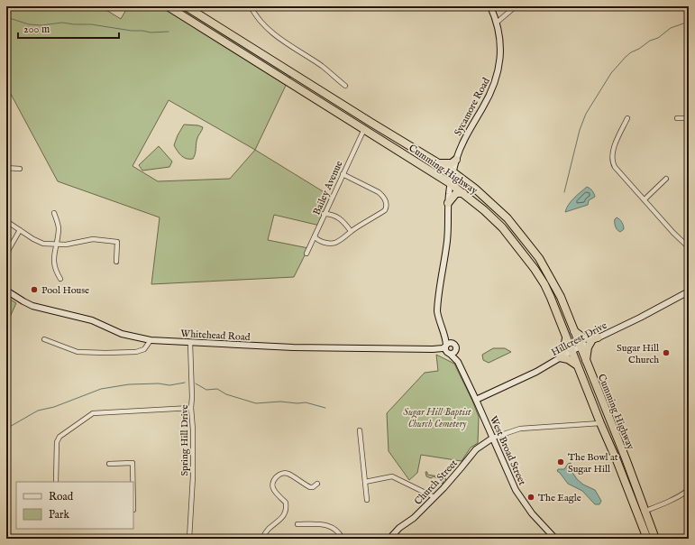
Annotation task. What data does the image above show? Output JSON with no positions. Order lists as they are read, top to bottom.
{
  "streets": {
    "highway": ["Cumming Highway"],
    "street": [
      "Sycamore Road",
      "Bailey Avenue",
      "Whitehead Road",
      "Hillcrest Drive",
      "Spring Hill Drive",
      "West Broad Street",
      "Church Street"
    ]
  },
  "crossings": [
    ["Sycamore Road", "Cumming Highway"],
    ["Cumming Highway", "Bailey Avenue"],
    ["Cumming Highway", "Hillcrest Drive"],
    ["Whitehead Road", "Spring Hill Drive"],
    ["Whitehead Road", "West Broad Street"],
    ["Hillcrest Drive", "West Broad Street"],
    ["West Broad Street", "Church Street"]
  ],
  "parks": ["Sugar Hill Baptist Church Cemetery"],
  "places": [
    "Pool House",
    "Sugar Hill Church",
    "The Bowl at Sugar Hill",
    "The Eagle"
  ],
  "legend": ["Road", "Park"],
  "scale_bar": "200 m"
}
